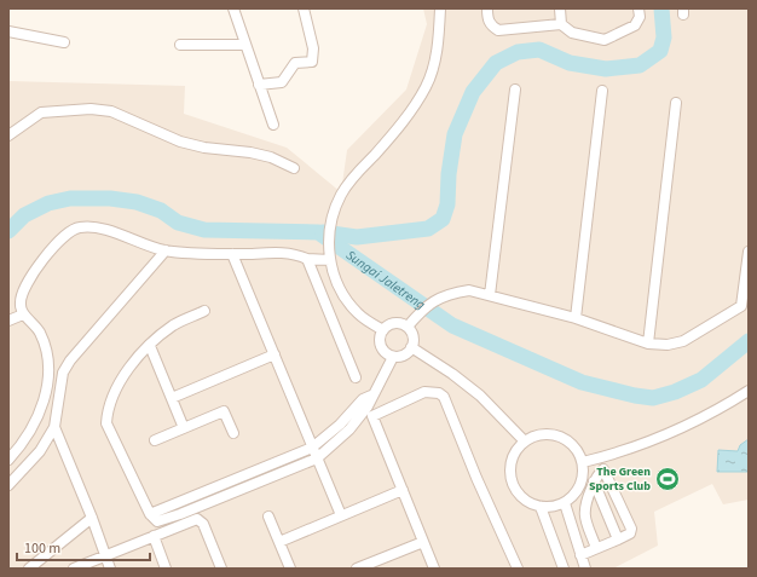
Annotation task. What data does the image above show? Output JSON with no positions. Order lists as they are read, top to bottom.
{
  "water": ["Sungai Jaletreng"],
  "places": {
    "sports": ["The Green Sports Club"]
  },
  "scale_bar": "100 m"
}
